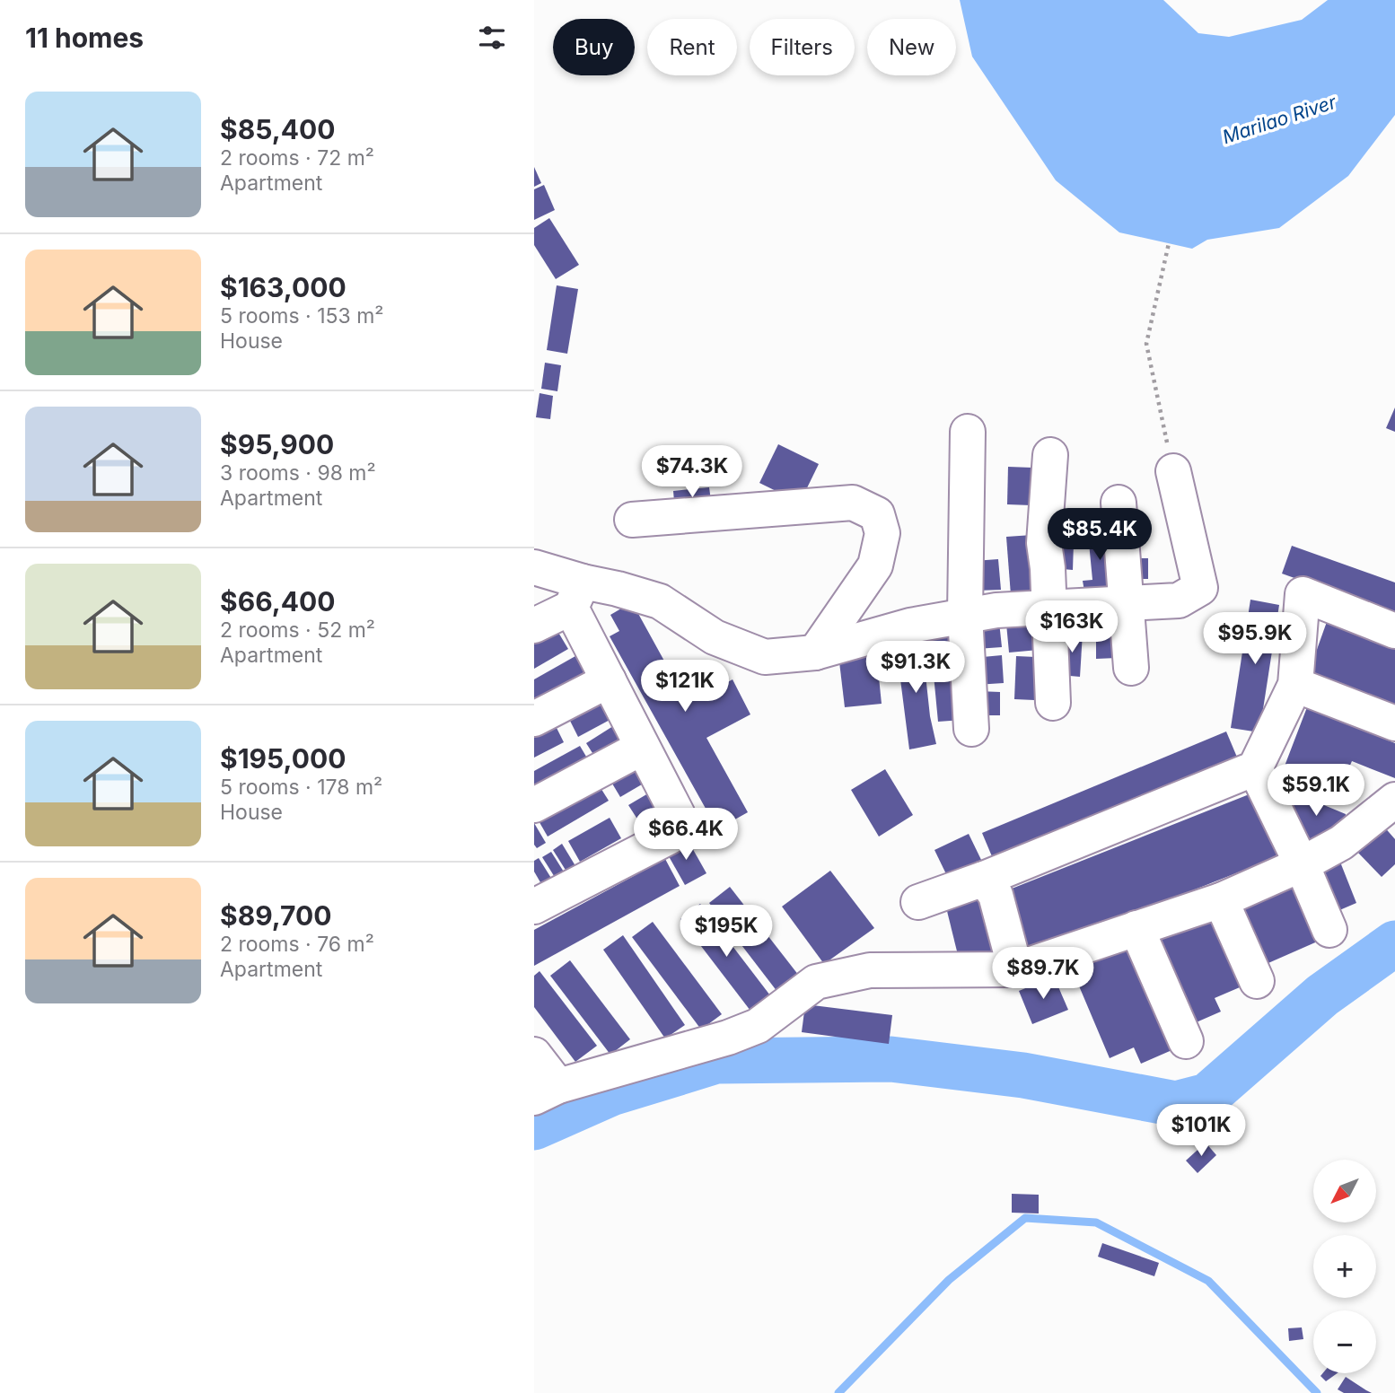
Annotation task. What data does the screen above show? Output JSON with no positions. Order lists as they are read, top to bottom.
{
  "water": ["Marilao River"],
  "north": "bottom left",
  "page": {
    "heading": "11 homes",
    "chip": [
      "Buy",
      "Rent",
      "Filters",
      "New"
    ],
    "list": [
      {
        "name": "$85,400",
        "note": "2 rooms · 72 m² · Apartment"
      },
      {
        "name": "$163,000",
        "note": "5 rooms · 153 m² · House"
      },
      {
        "name": "$95,900",
        "note": "3 rooms · 98 m² · Apartment"
      },
      {
        "name": "$66,400",
        "note": "2 rooms · 52 m² · Apartment"
      },
      {
        "name": "$195,000",
        "note": "5 rooms · 178 m² · House"
      },
      {
        "name": "$89,700",
        "note": "2 rooms · 76 m² · Apartment"
      }
    ],
    "price": [
      "$74.3K",
      "$85.4K",
      "$163K",
      "$95.9K",
      "$91.3K",
      "$121K",
      "$59.1K",
      "$66.4K",
      "$195K",
      "$89.7K",
      "$101K"
    ],
    "map_buttons": ["+", "−"]
  }
}
